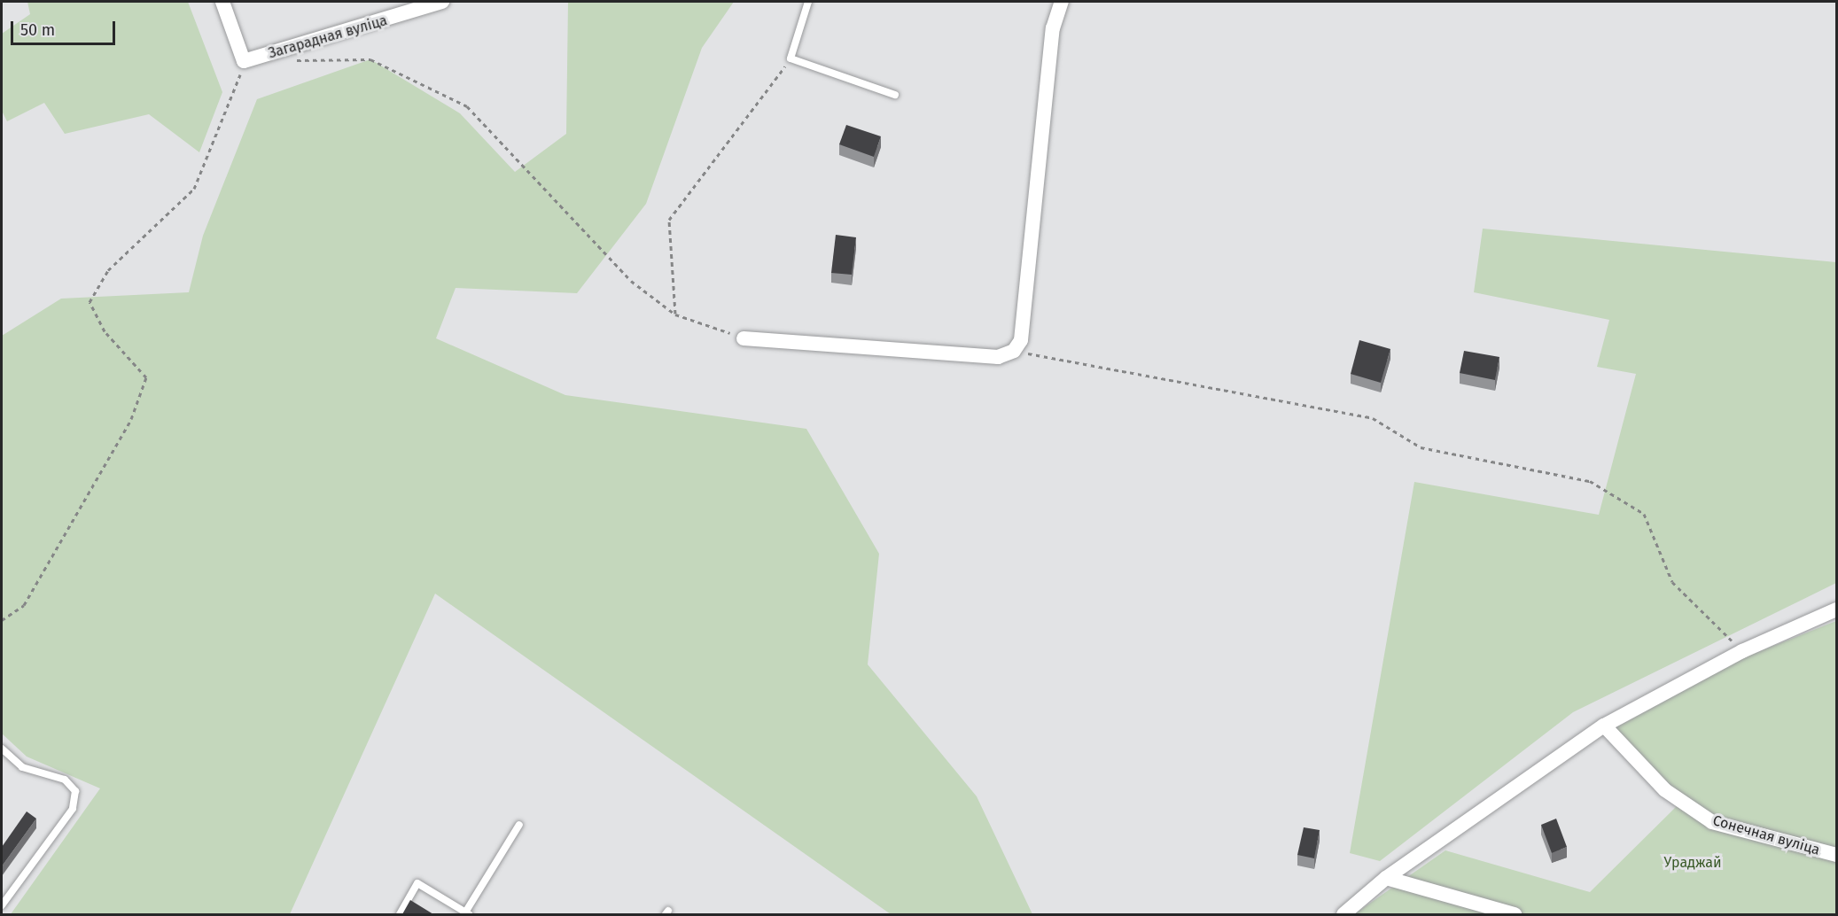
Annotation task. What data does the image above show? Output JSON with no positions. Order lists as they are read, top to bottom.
{
  "streets": {
    "street": ["Загарадная вуліца", "Сонечная вуліца"]
  },
  "parks": ["Ураджай"],
  "scale_bar": "50 m"
}
